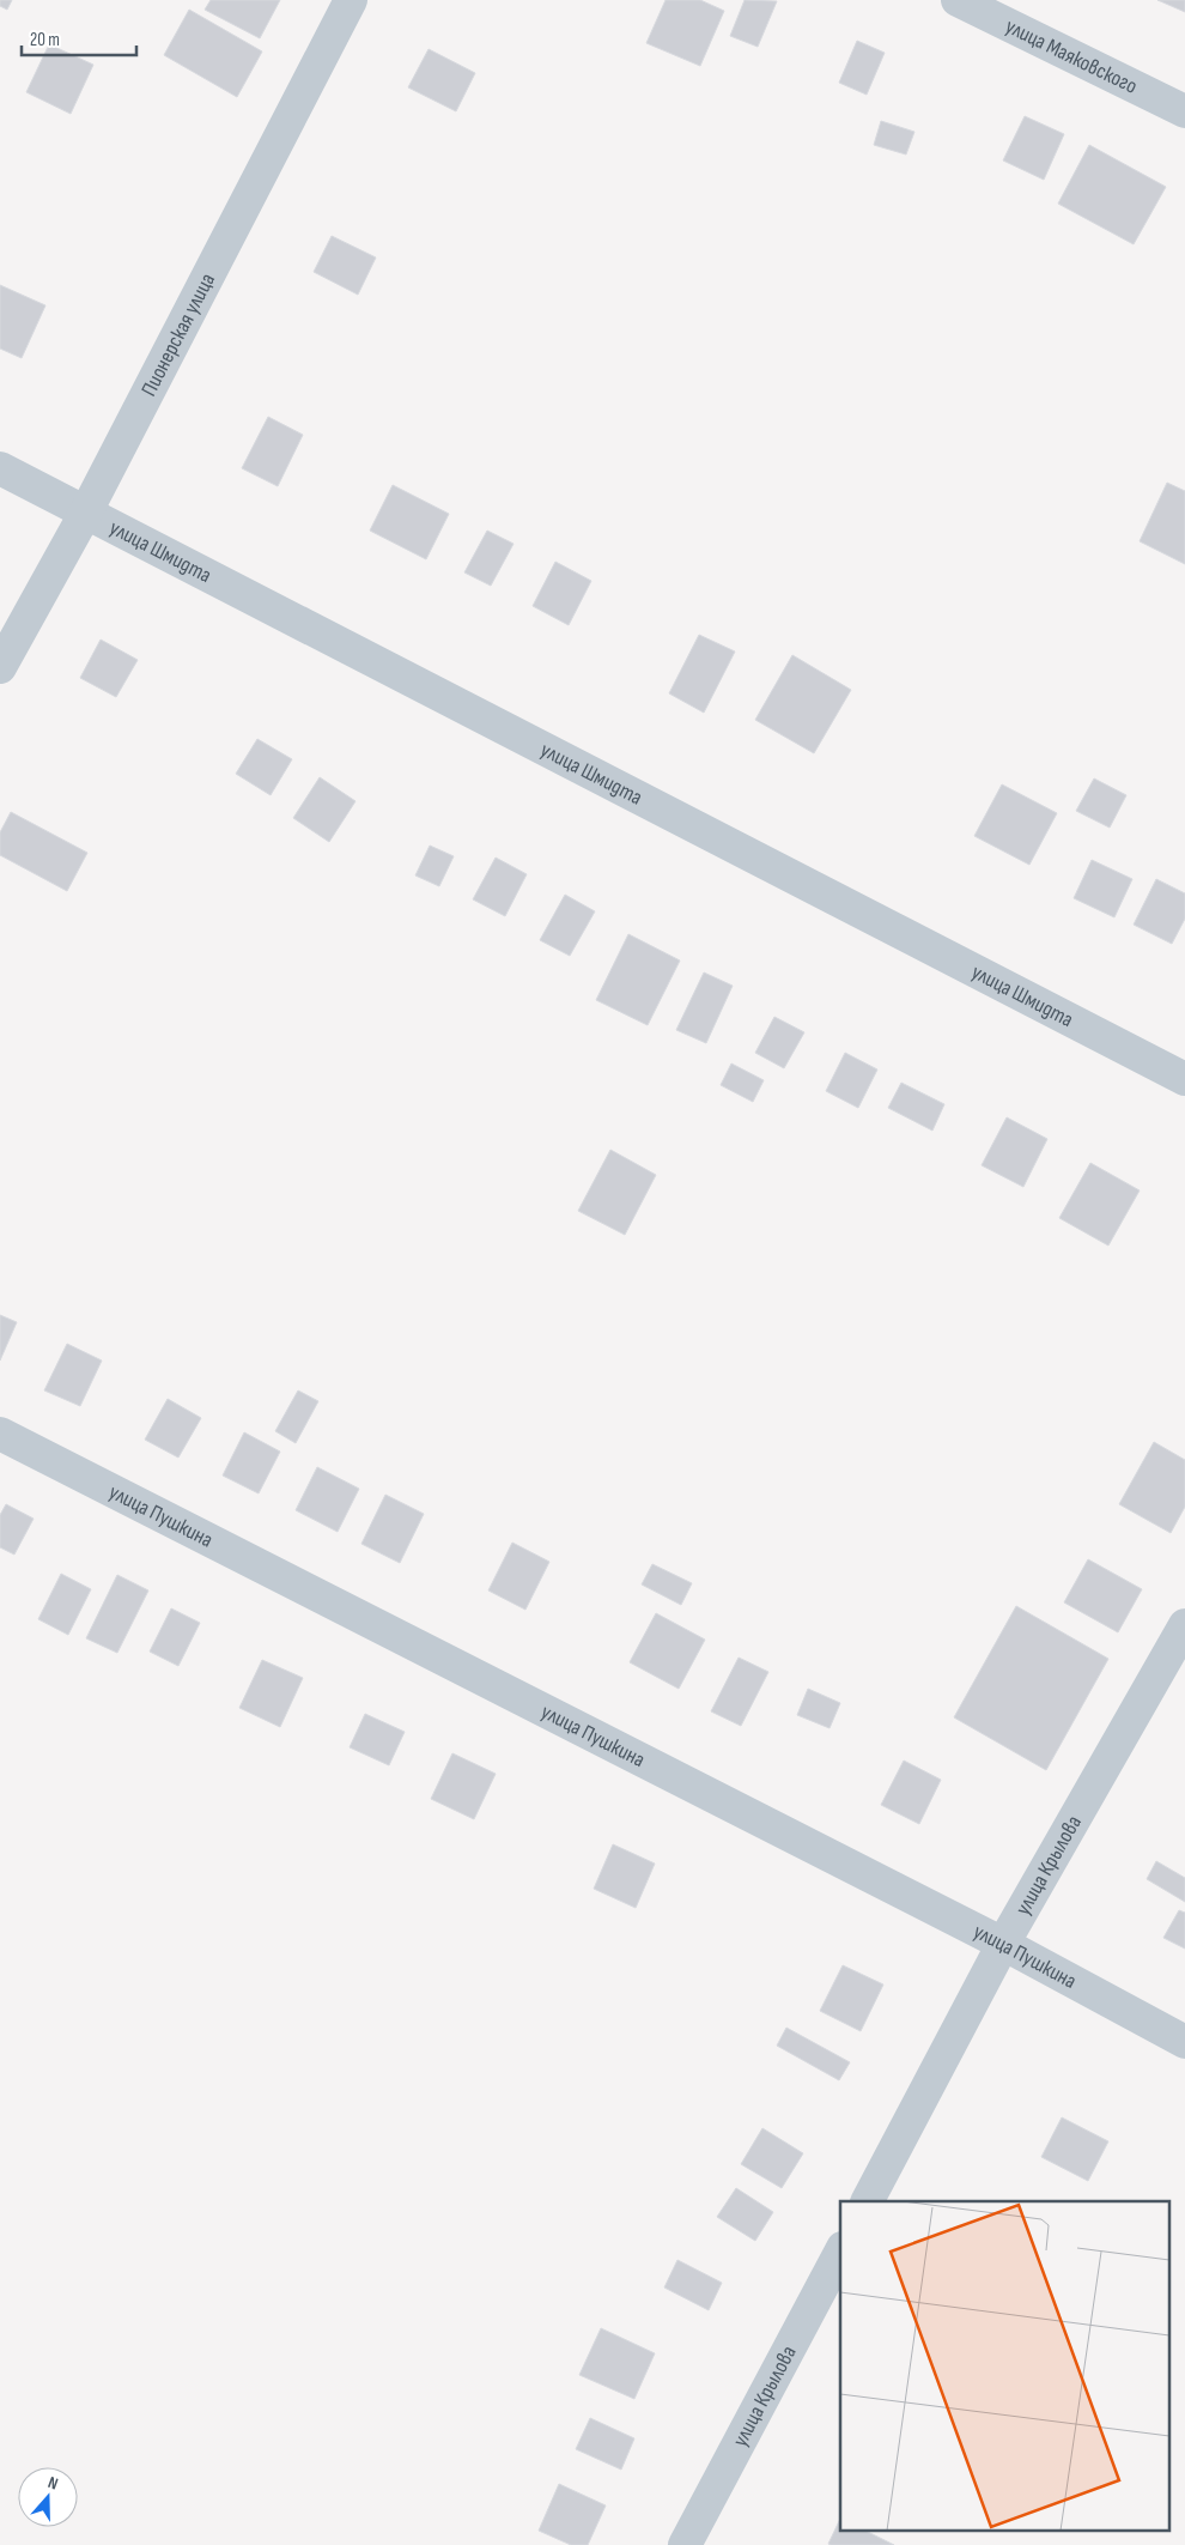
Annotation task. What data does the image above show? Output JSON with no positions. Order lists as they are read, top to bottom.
{
  "streets": {
    "street": [
      "улица Маяковского",
      "Пионерская улица",
      "улица Шмидта",
      "улица Пушкина",
      "улица Крылова"
    ]
  },
  "crossings": [
    ["Пионерская улица", "улица Шмидта"],
    ["улица Пушкина", "улица Крылова"]
  ],
  "scale_bar": "20 m",
  "north": "top"
}
